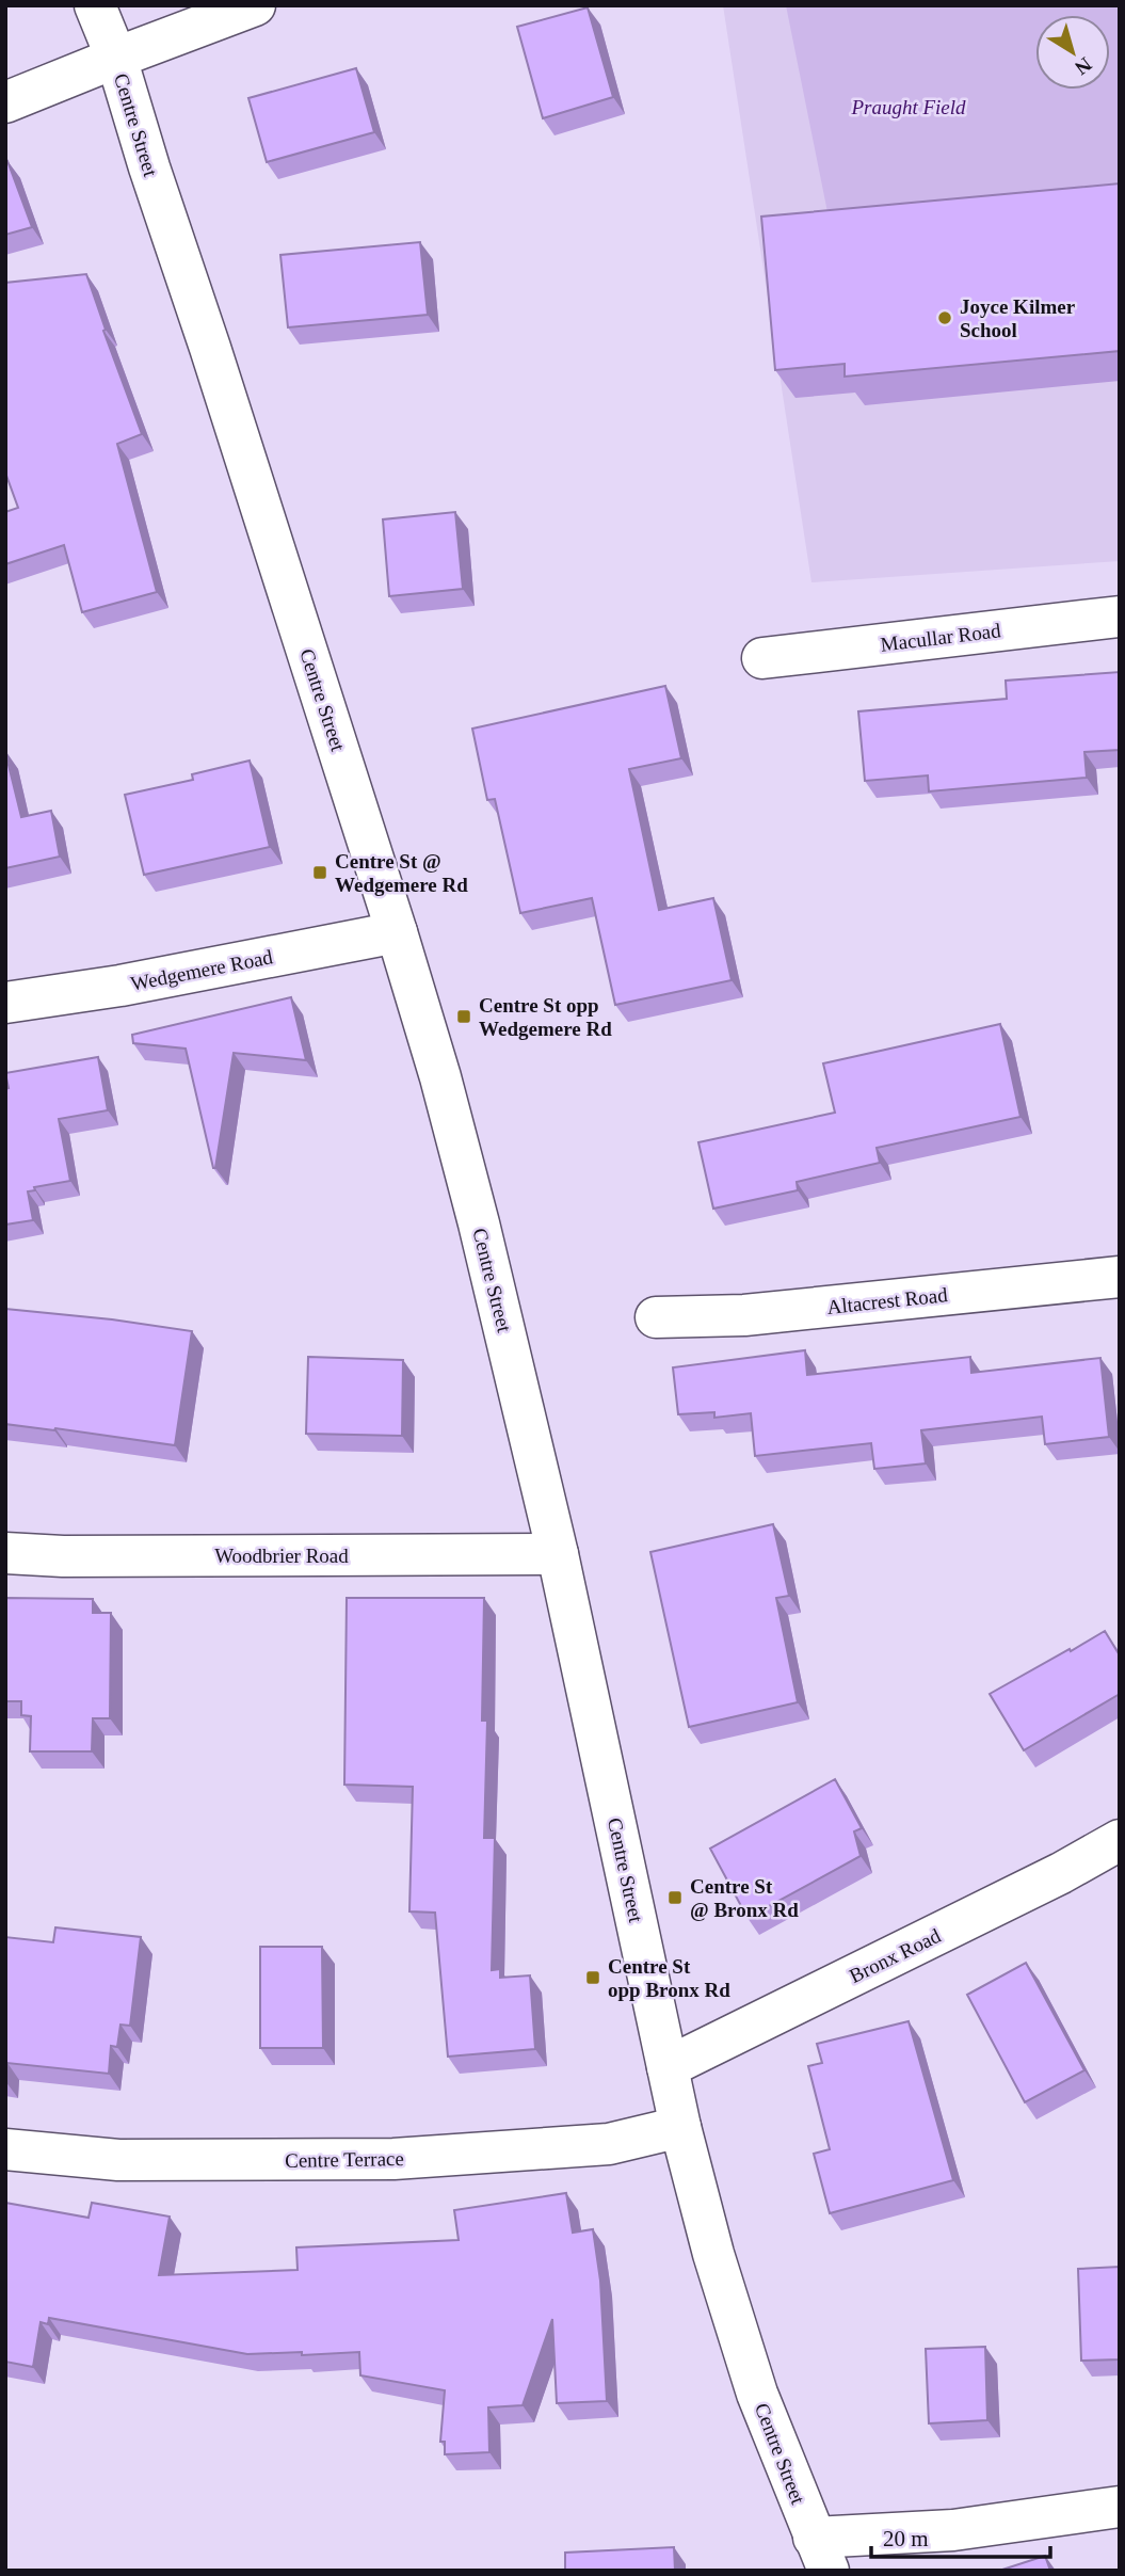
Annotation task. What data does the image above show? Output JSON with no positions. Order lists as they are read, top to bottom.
{
  "streets": {
    "street": [
      "Centre Street",
      "Macullar Road",
      "Wedgemere Road",
      "Altacrest Road",
      "Woodbrier Road",
      "Bronx Road",
      "Centre Terrace"
    ]
  },
  "crossings": [
    ["Centre Street", "Wedgemere Road"],
    ["Centre Street", "Woodbrier Road"],
    ["Centre Street", "Bronx Road"],
    ["Centre Street", "Centre Terrace"]
  ],
  "parks": ["Praught Field"],
  "places": {
    "other": ["Joyce Kilmer School"],
    "transit": [
      "Centre St @ Wedgemere Rd",
      "Centre St opp Wedgemere Rd",
      "Centre St @ Bronx Rd",
      "Centre St opp Bronx Rd"
    ]
  },
  "scale_bar": "20 m",
  "north": "bottom right"
}
